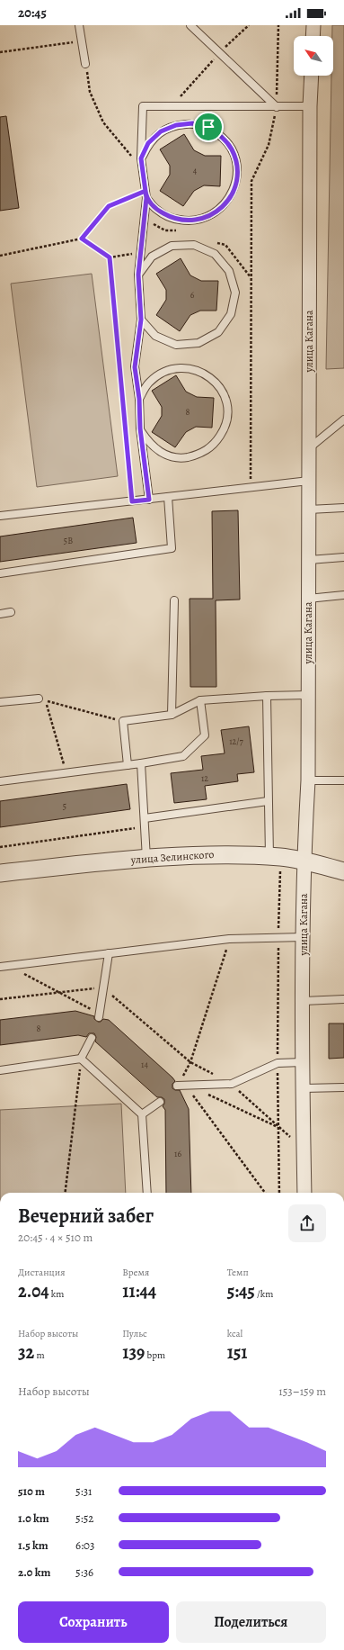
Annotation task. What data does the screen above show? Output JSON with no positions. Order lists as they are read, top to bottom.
{
  "streets": {
    "street": ["улица Кагана", "улица Зелинского"]
  },
  "crossings": [
    ["улица Кагана", "улица Зелинского"]
  ],
  "house_numbers": [
    "4",
    "6",
    "8",
    "5В",
    "12/7",
    "12",
    "5",
    "8",
    "14",
    "16"
  ],
  "north": "top left",
  "page": {
    "status": "20:45",
    "heading": ["Вечерний забег", "20:45 · 4 × 510 m"],
    "stats": [
      ["Дистанция", "2.04 km"],
      ["Время", "11:44"],
      ["Темп", "5:45 /km"],
      ["Набор высоты", "32 m"],
      ["Пульс", "139 bpm"],
      ["kcal", "151"]
    ],
    "chart": ["Набор высоты", "153–159 m"],
    "list": [
      {
        "name": "510 m",
        "note": "5:31"
      },
      {
        "name": "1.0 km",
        "note": "5:52"
      },
      {
        "name": "1.5 km",
        "note": "6:03"
      },
      {
        "name": "2.0 km",
        "note": "5:36"
      }
    ],
    "buttons": ["Сохранить", "Поделиться"]
  }
}
